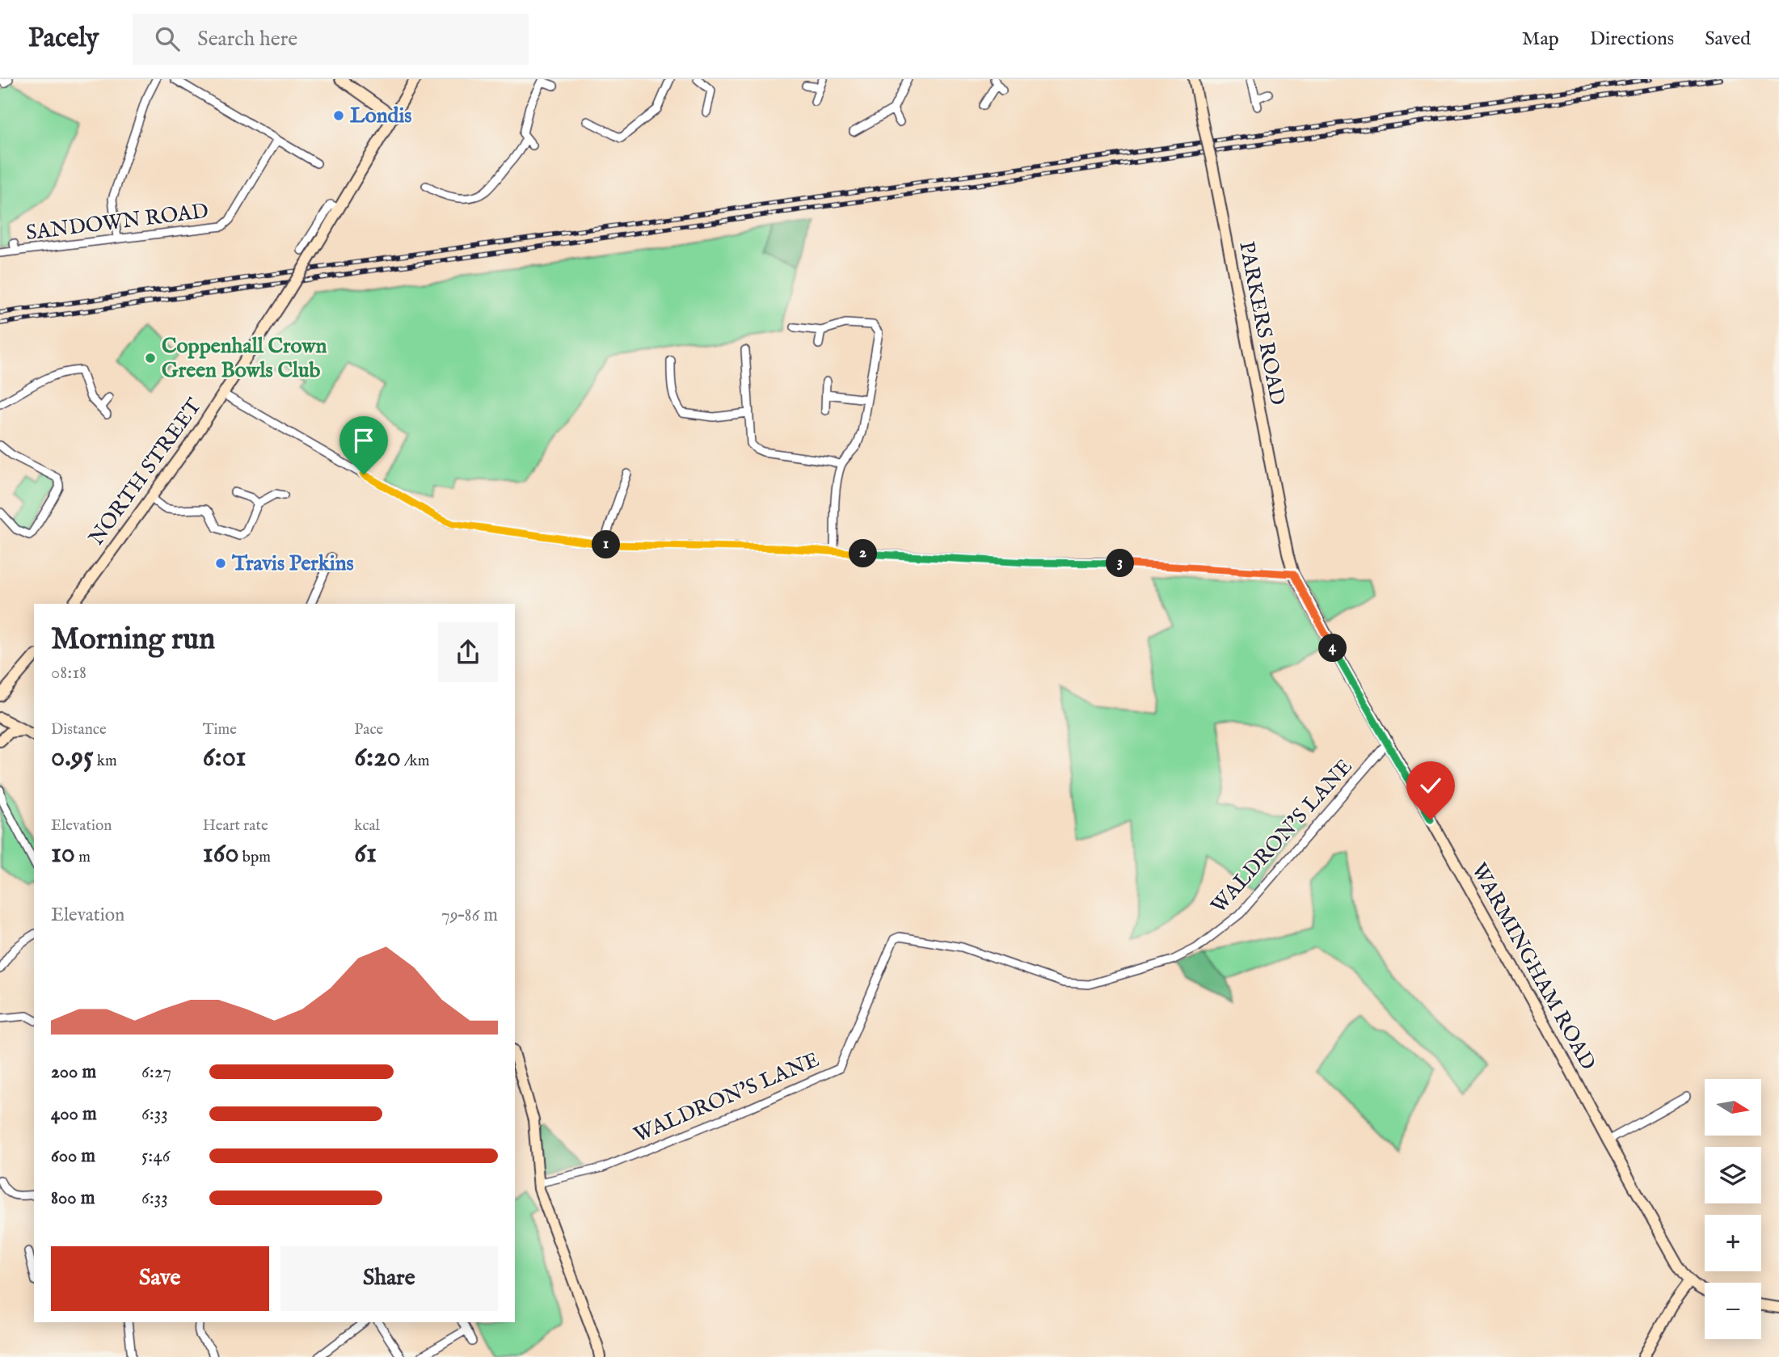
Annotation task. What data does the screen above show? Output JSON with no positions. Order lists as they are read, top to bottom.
{
  "streets": {
    "street": [
      "SANDOWN ROAD",
      "PARKERS ROAD",
      "NORTH STREET",
      "WALDRON'S LANE",
      "WARMINGHAM ROAD"
    ]
  },
  "crossings": [
    ["PARKERS ROAD", "WARMINGHAM ROAD"],
    ["WALDRON'S LANE", "WARMINGHAM ROAD"]
  ],
  "places": ["Londis", "Coppenhall Crown Green Bowls Club", "Travis Perkins"],
  "north": "right",
  "page": {
    "header": "Pacely",
    "search": "Search here",
    "nav": ["Map", "Directions", "Saved"],
    "pins": [
      "1",
      "2",
      "3",
      "4"
    ],
    "heading": ["Morning run", "08:18"],
    "stats": [
      ["Distance", "0.95 km"],
      ["Time", "6:01"],
      ["Pace", "6:20 /km"],
      ["Elevation", "10 m"],
      ["Heart rate", "160 bpm"],
      ["kcal", "61"]
    ],
    "chart": ["Elevation", "79–86 m"],
    "list": [
      {
        "name": "200 m",
        "note": "6:27"
      },
      {
        "name": "400 m",
        "note": "6:33"
      },
      {
        "name": "600 m",
        "note": "5:46"
      },
      {
        "name": "800 m",
        "note": "6:33"
      }
    ],
    "map_buttons": ["+", "−"],
    "buttons": ["Save", "Share"]
  }
}
